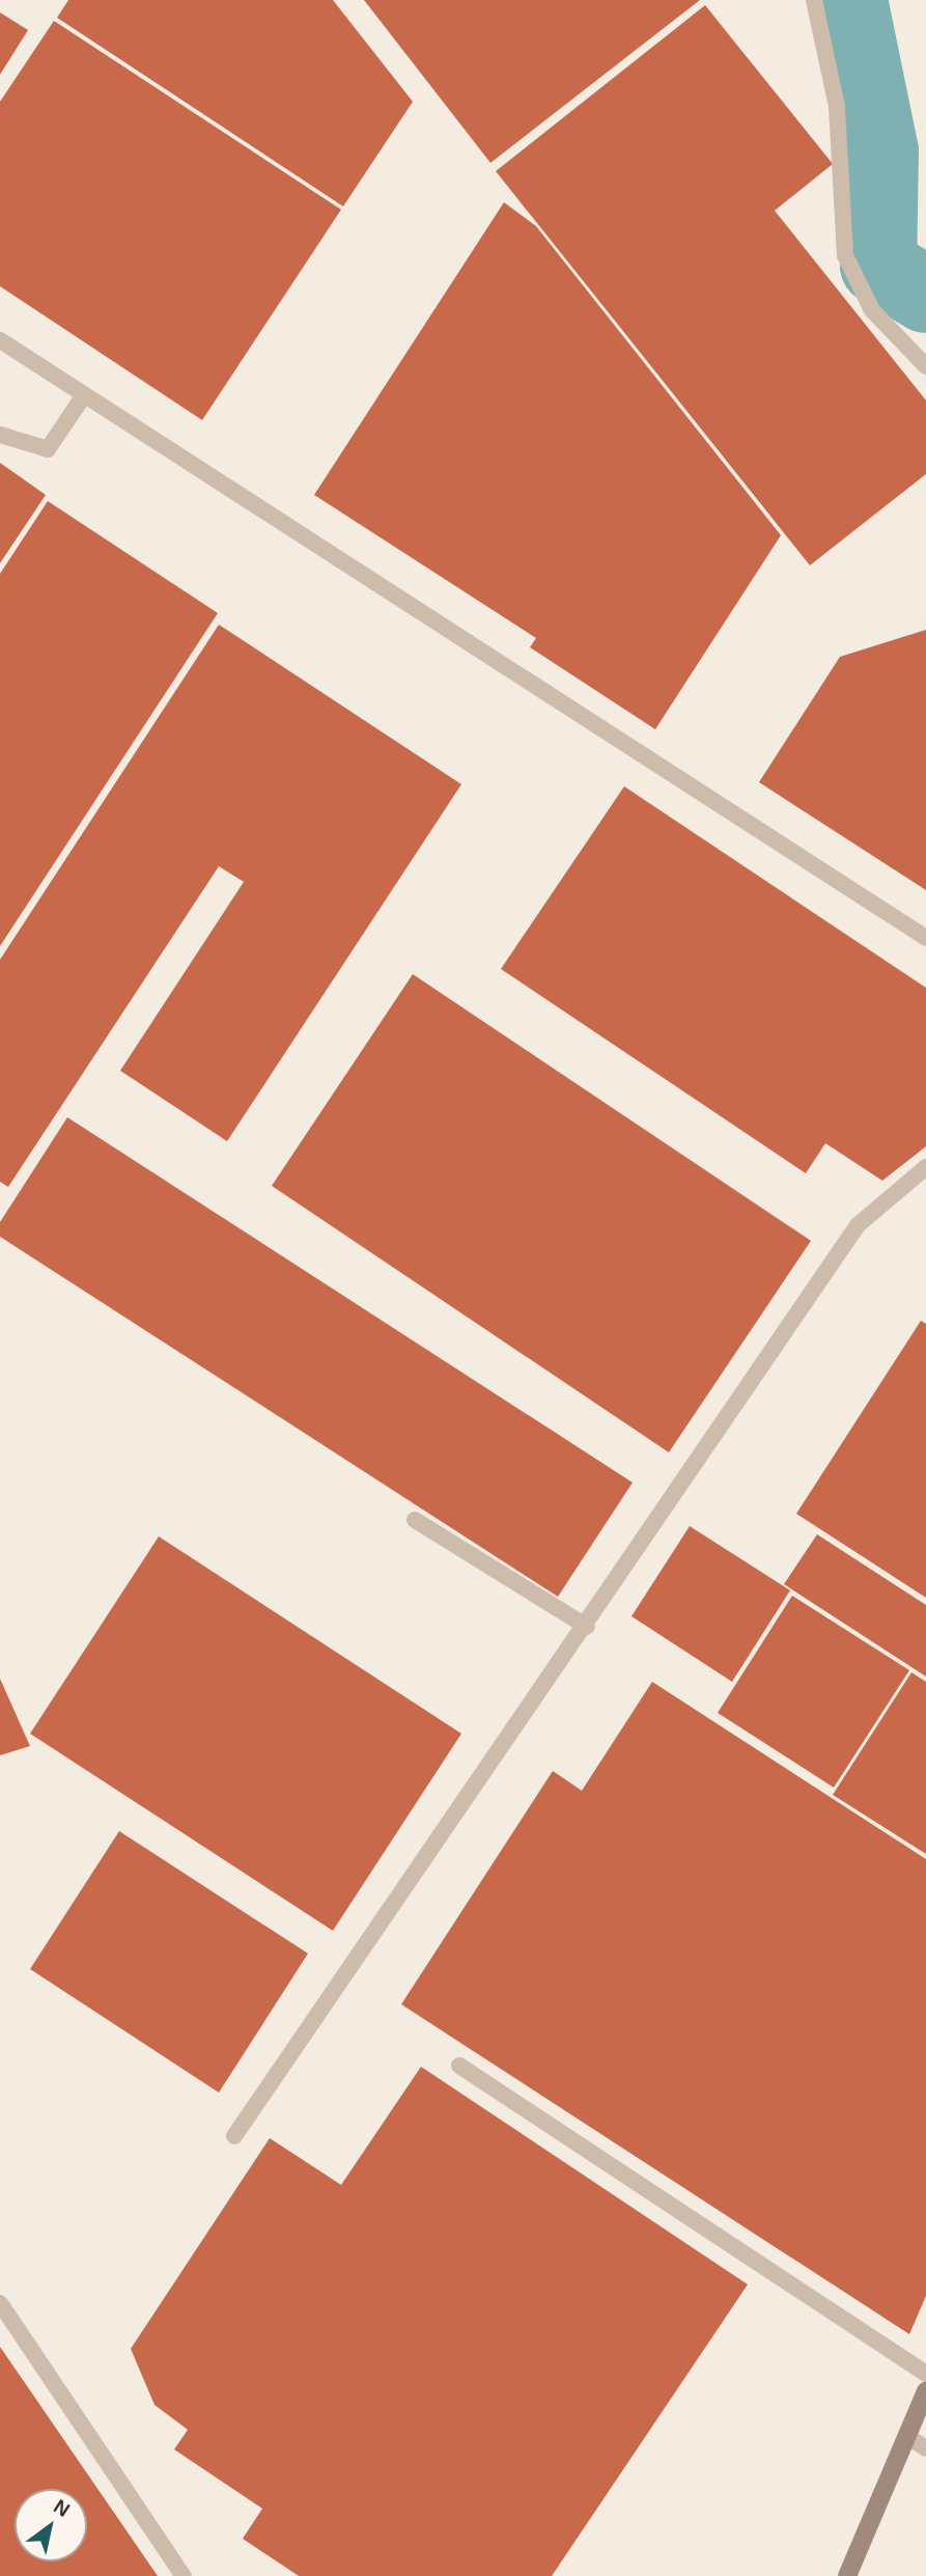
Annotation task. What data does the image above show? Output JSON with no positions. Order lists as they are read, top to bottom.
{
  "north": "top right"
}
